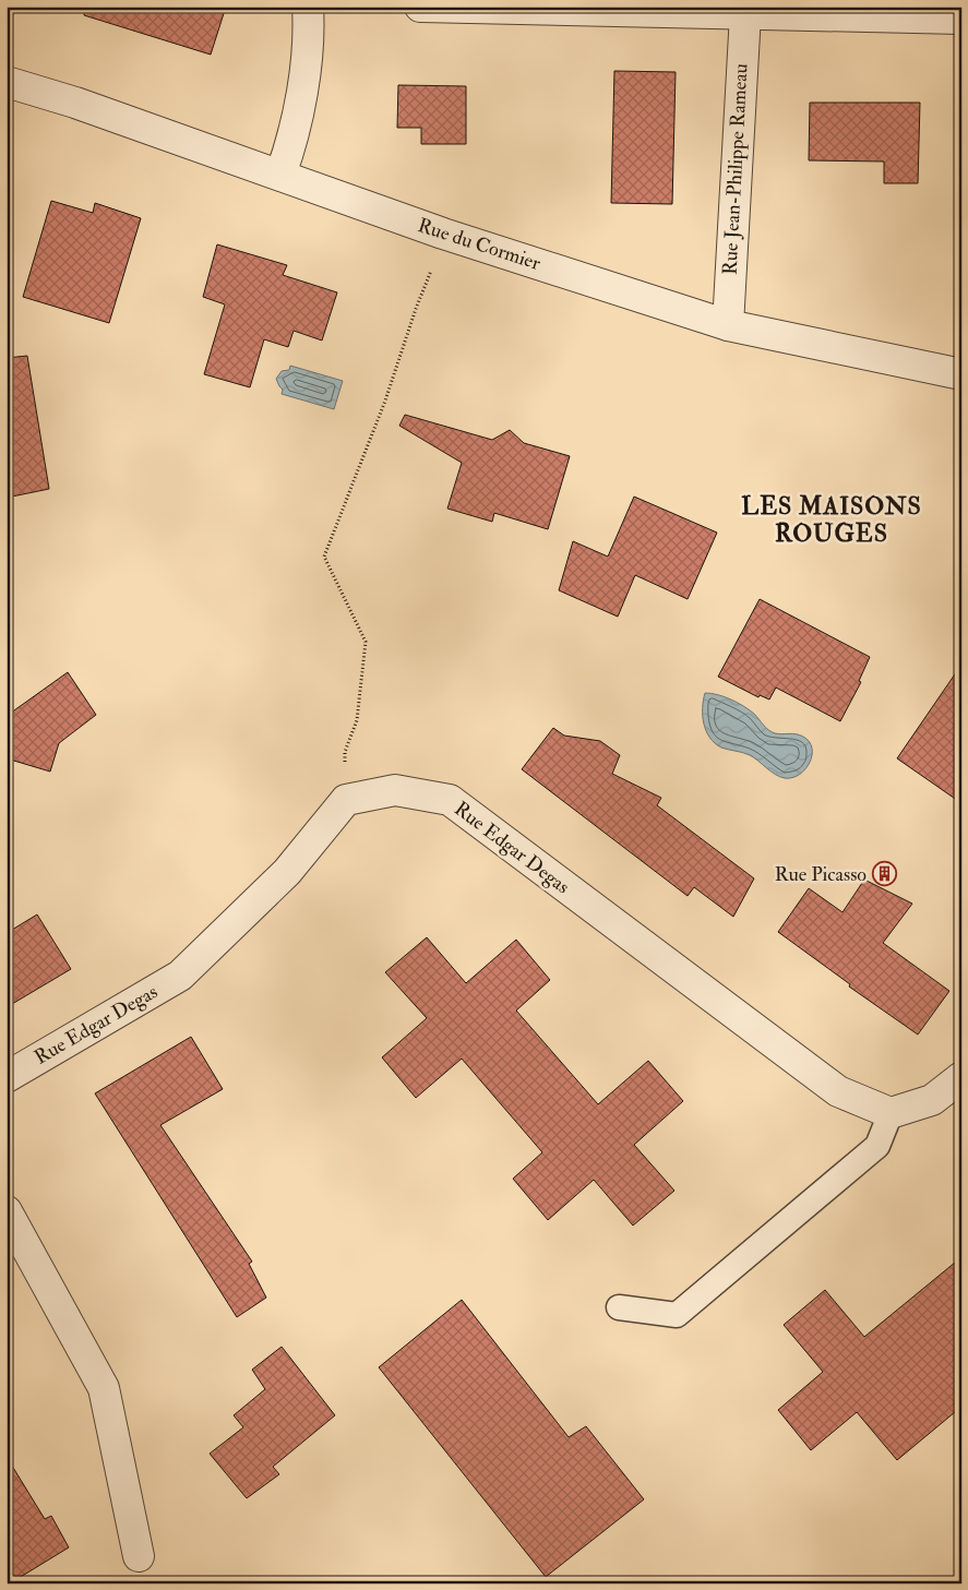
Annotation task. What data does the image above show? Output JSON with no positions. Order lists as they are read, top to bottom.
{
  "streets": {
    "street": ["Rue Jean-Philippe Rameau", "Rue du Cormier", "Rue Edgar Degas"]
  },
  "crossings": [
    ["Rue Jean-Philippe Rameau", "Rue du Cormier"]
  ],
  "districts": ["LES MAISONS ROUGES"],
  "places": {
    "building": ["Rue Picasso"]
  }
}
